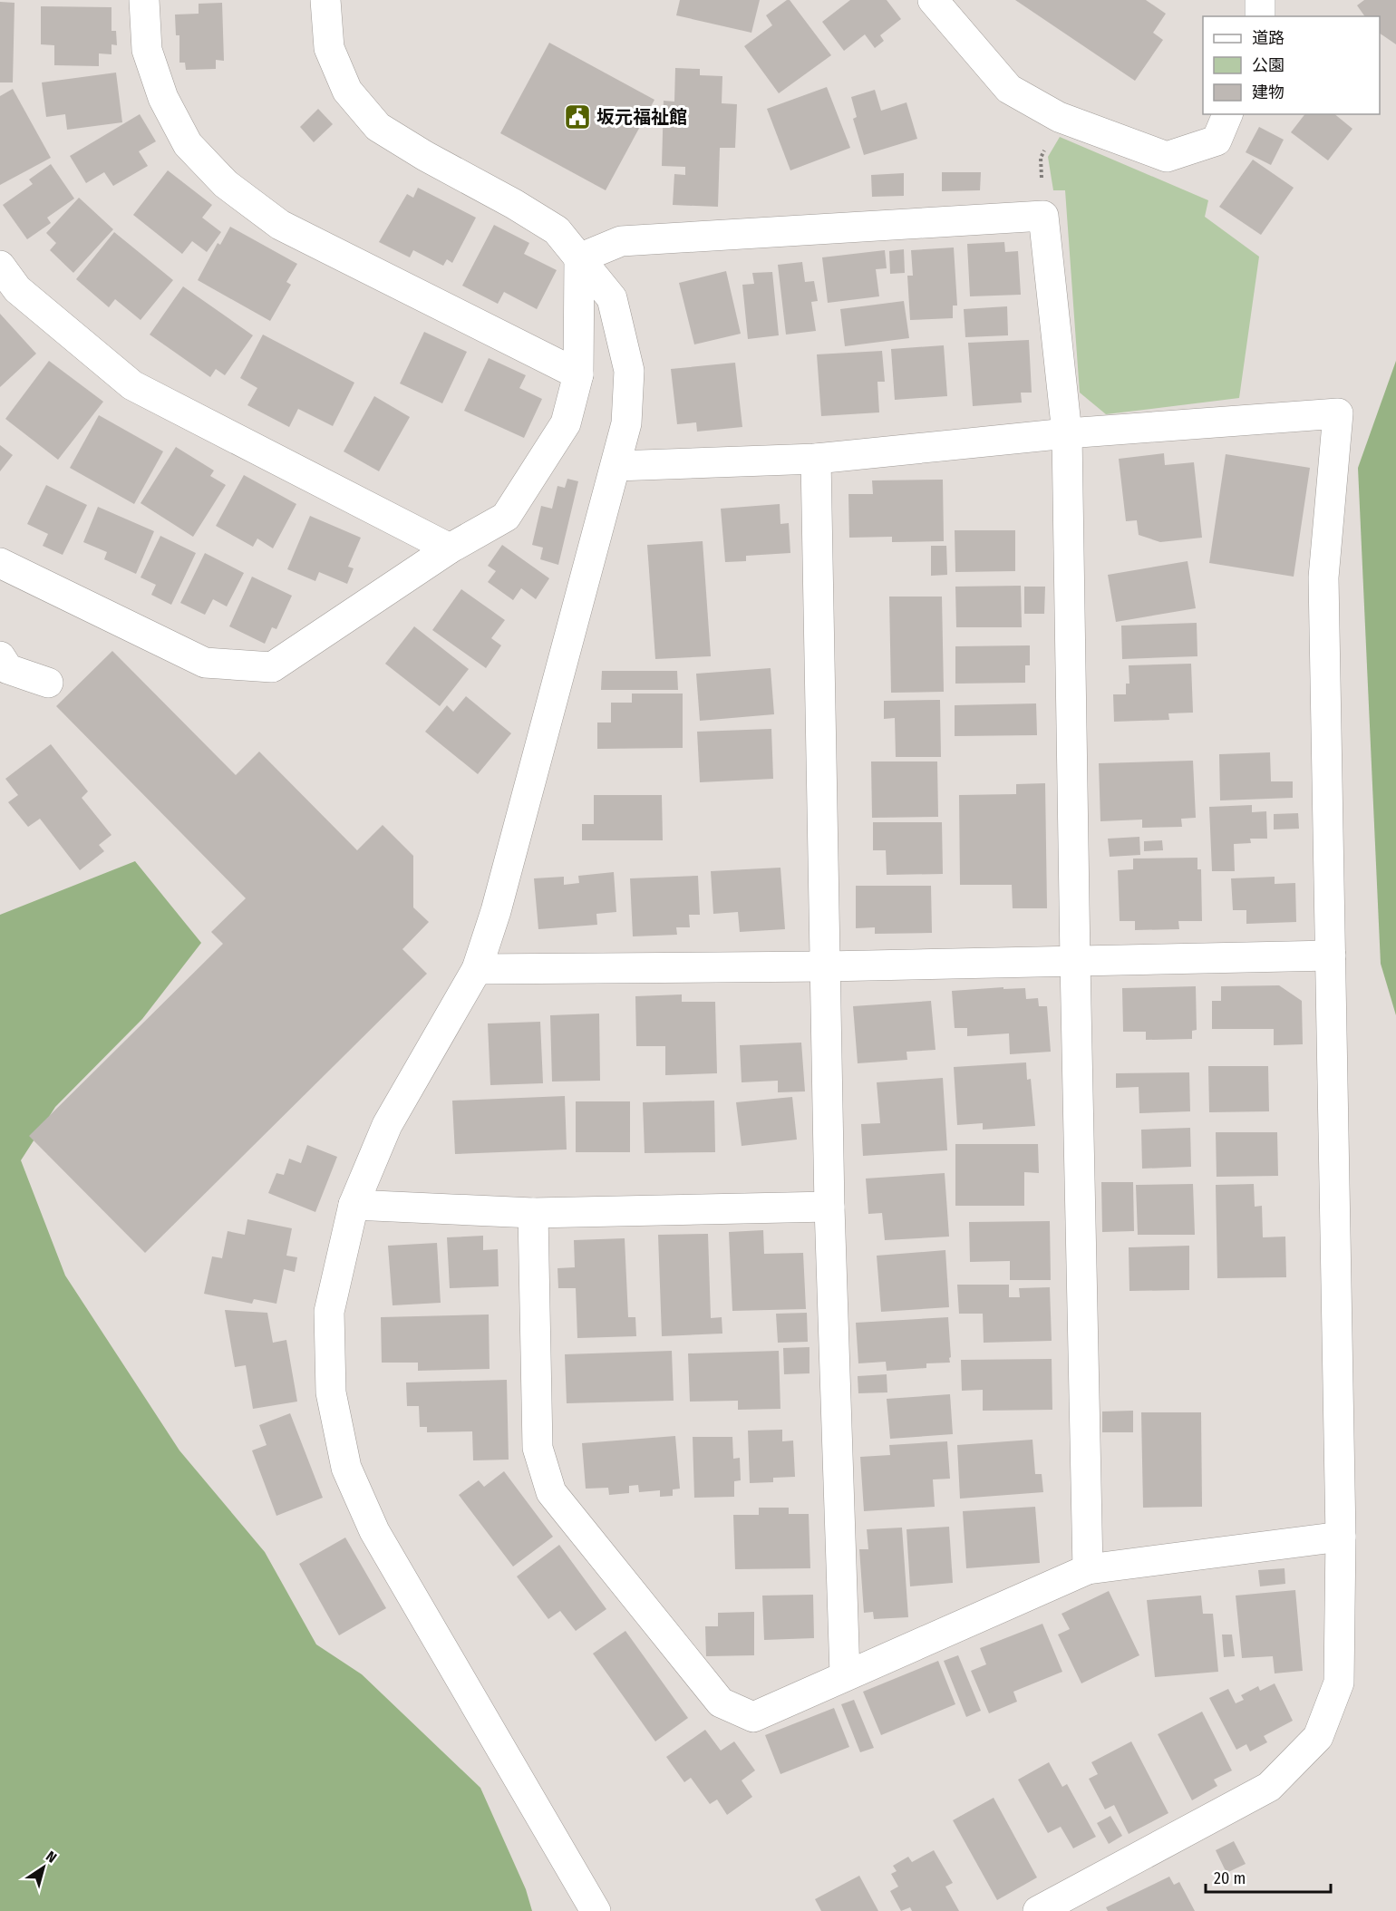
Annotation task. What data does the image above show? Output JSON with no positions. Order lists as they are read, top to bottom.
{
  "places": {
    "public building": ["坂元福祉館"]
  },
  "legend": ["道路", "公園", "建物"],
  "scale_bar": "20 m",
  "north": "top right"
}
